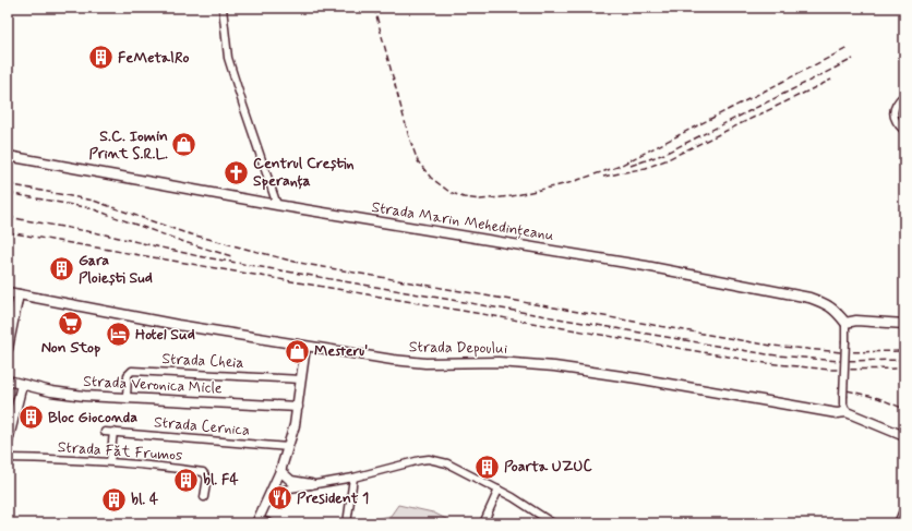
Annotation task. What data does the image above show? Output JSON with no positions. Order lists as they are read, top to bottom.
{
  "streets": {
    "street": [
      "Strada Marin Mehedințeanu",
      "Strada Depoului",
      "Strada Cheia",
      "Strada Veronica Micle",
      "Strada Cernica",
      "Strada Făt Frumos"
    ]
  },
  "crossings": [
    ["Strada Cheia", "Strada Veronica Micle"]
  ],
  "places": {
    "building": [
      "FeMetalRo",
      "Gara Ploiești Sud",
      "Bloc Gioconda",
      "Poarta UZUC",
      "bl. F4",
      "bl. 4"
    ],
    "shop": ["S.C. Iomin Print S.R.L.", "Mesteru'"],
    "church": ["Centrul Creștin Speranța"],
    "supermarket": ["Non Stop"],
    "hotel": ["Hotel Sud"],
    "restaurant": ["President 1"]
  }
}
